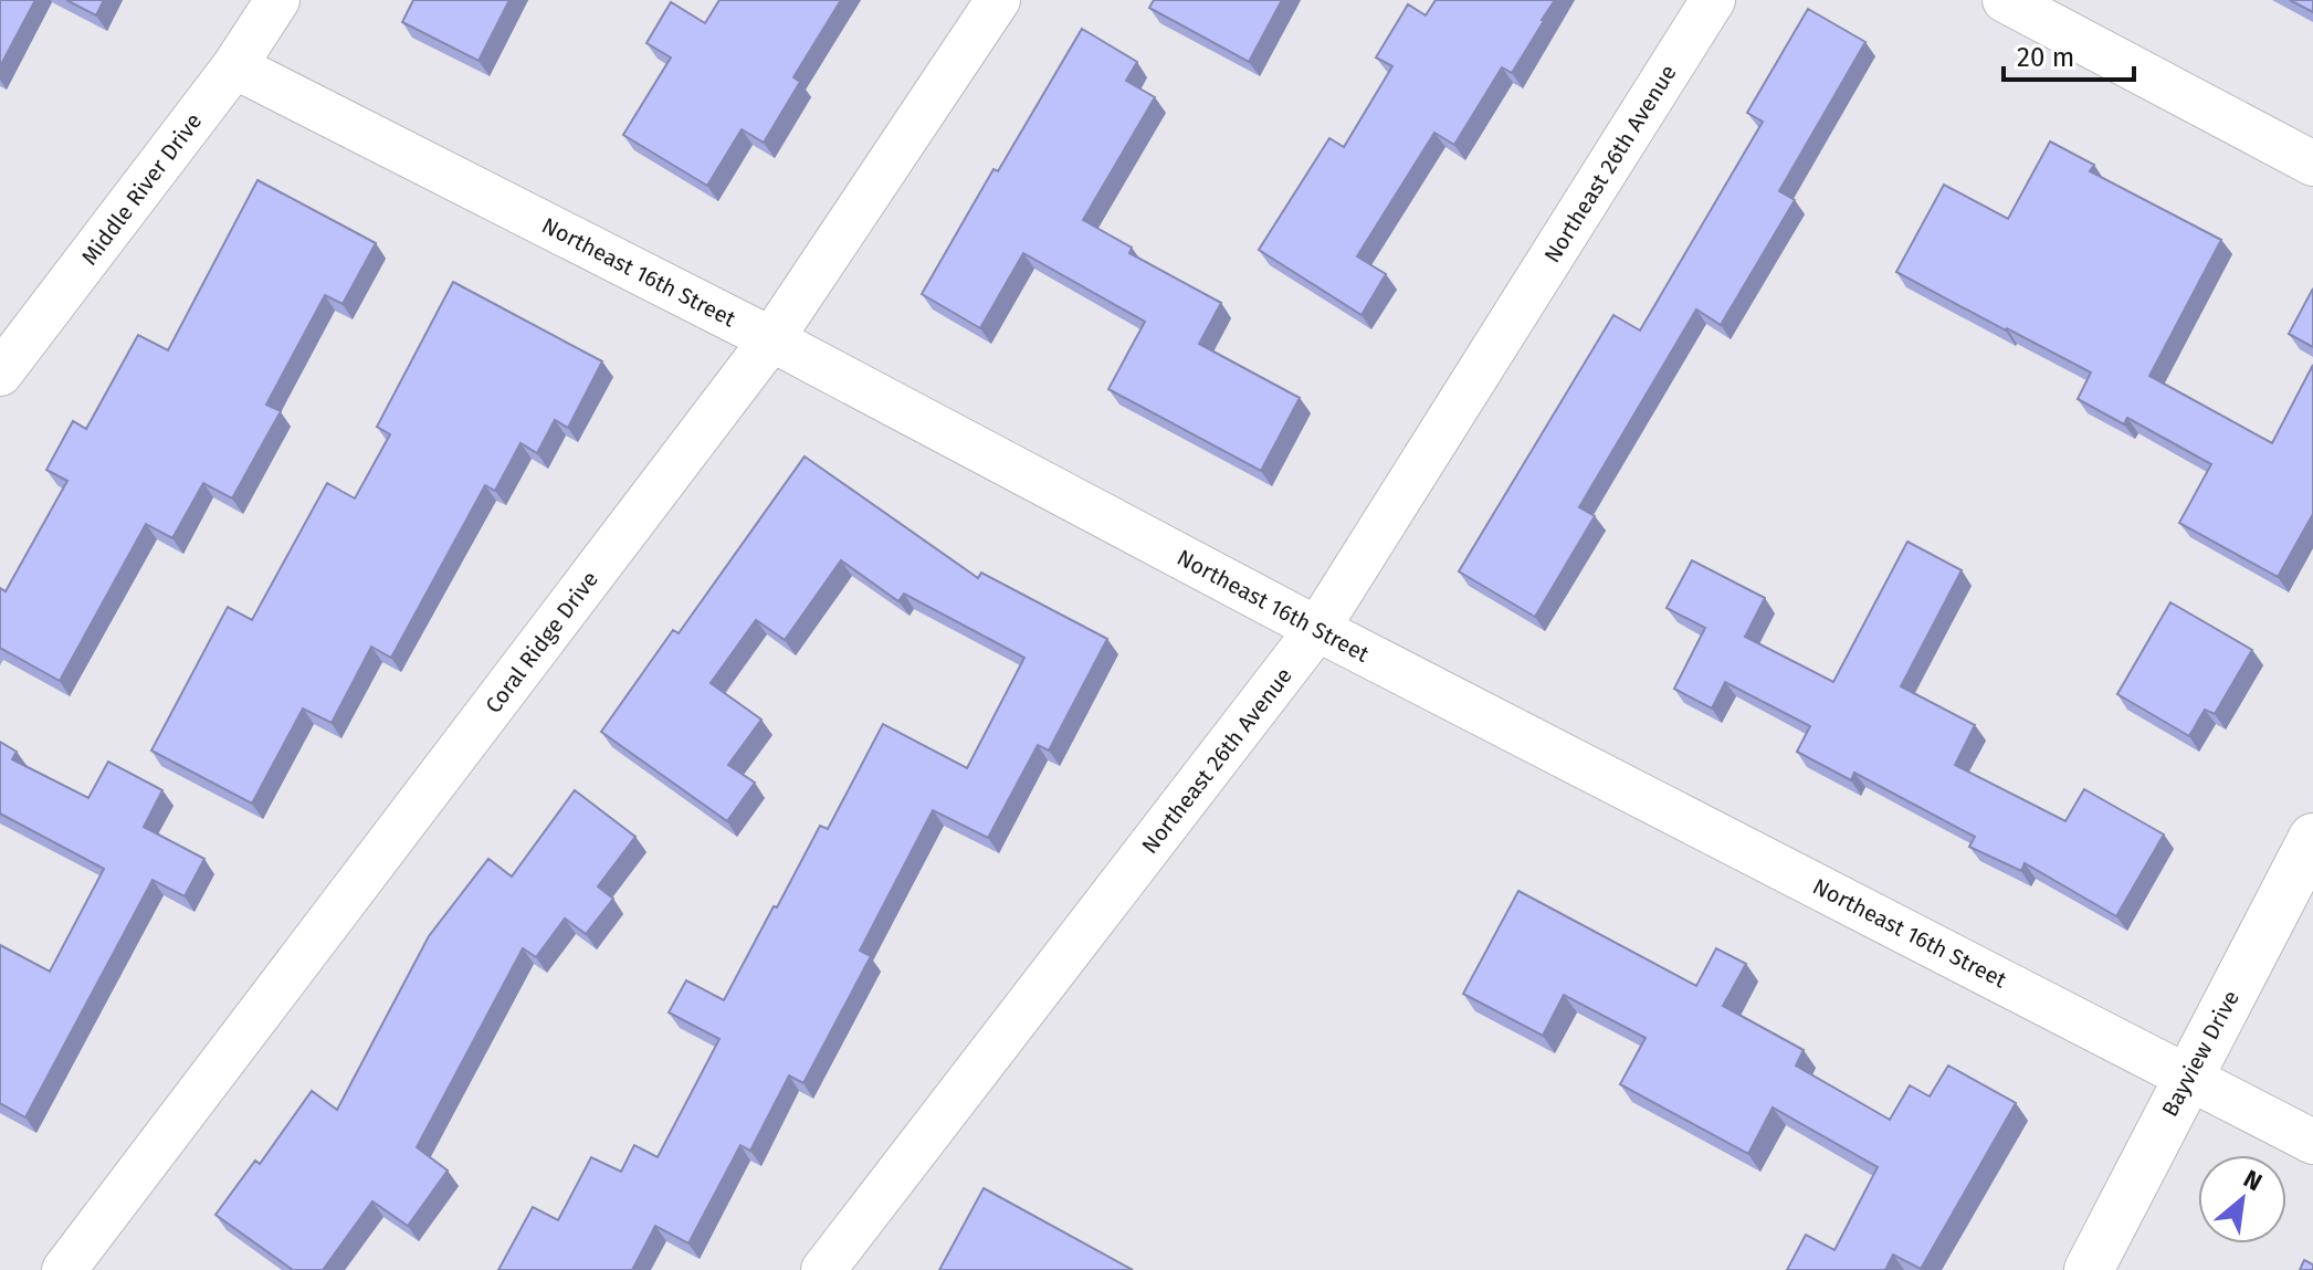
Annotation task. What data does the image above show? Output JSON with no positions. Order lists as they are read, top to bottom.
{
  "streets": {
    "street": [
      "Northeast 26th Avenue",
      "Middle River Drive",
      "Northeast 16th Street",
      "Coral Ridge Drive",
      "Bayview Drive"
    ]
  },
  "crossings": [
    ["Northeast 26th Avenue", "Northeast 16th Street"],
    ["Middle River Drive", "Northeast 16th Street"],
    ["Northeast 16th Street", "Coral Ridge Drive"],
    ["Northeast 16th Street", "Bayview Drive"]
  ],
  "scale_bar": "20 m",
  "north": "top right"
}
